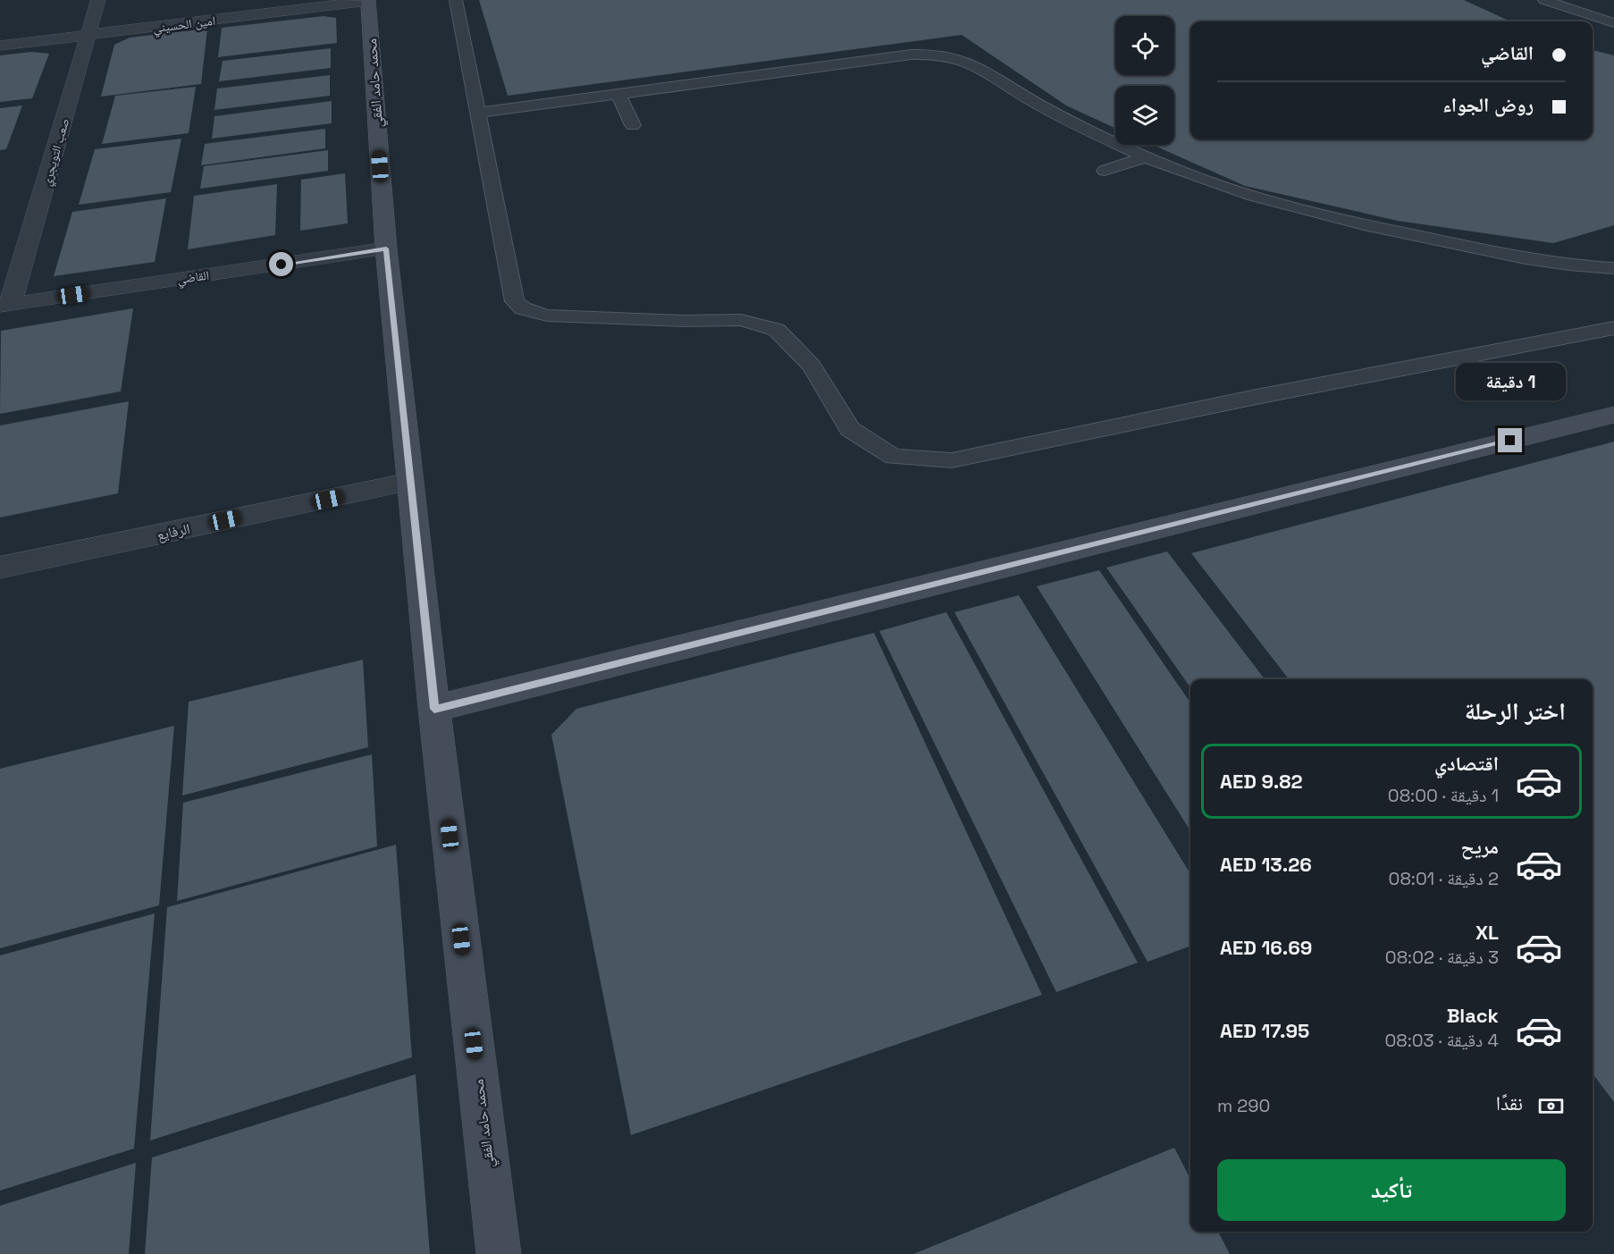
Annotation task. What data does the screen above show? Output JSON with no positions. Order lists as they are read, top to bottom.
{
  "streets": {
    "street": [
      "امين الحسيني",
      "محمد حامد الفقي",
      "صعب التويجري",
      "القاضي",
      "الرفايع"
    ]
  },
  "crossings": [
    ["امين الحسيني", "محمد حامد الفقي"],
    ["امين الحسيني", "صعب التويجري"],
    ["محمد حامد الفقي", "القاضي"],
    ["محمد حامد الفقي", "الرفايع"],
    ["صعب التويجري", "القاضي"]
  ],
  "page": {
    "banner": ["القاضي", "روض الجواء"],
    "bubble": "1 دقيقة",
    "heading": "اختر الرحلة",
    "list": [
      {
        "name": "اقتصادي",
        "note": "1 دقيقة · 08:00",
        "value": "AED 9.82"
      },
      {
        "name": "مريح",
        "note": "2 دقيقة · 08:01",
        "value": "AED 13.26"
      },
      {
        "name": "XL",
        "note": "3 دقيقة · 08:02",
        "value": "AED 16.69"
      },
      {
        "name": "Black",
        "note": "4 دقيقة · 08:03",
        "value": "AED 17.95"
      }
    ],
    "pay": ["نقدًا", "290 m"],
    "buttons": "تأكيد"
  }
}
